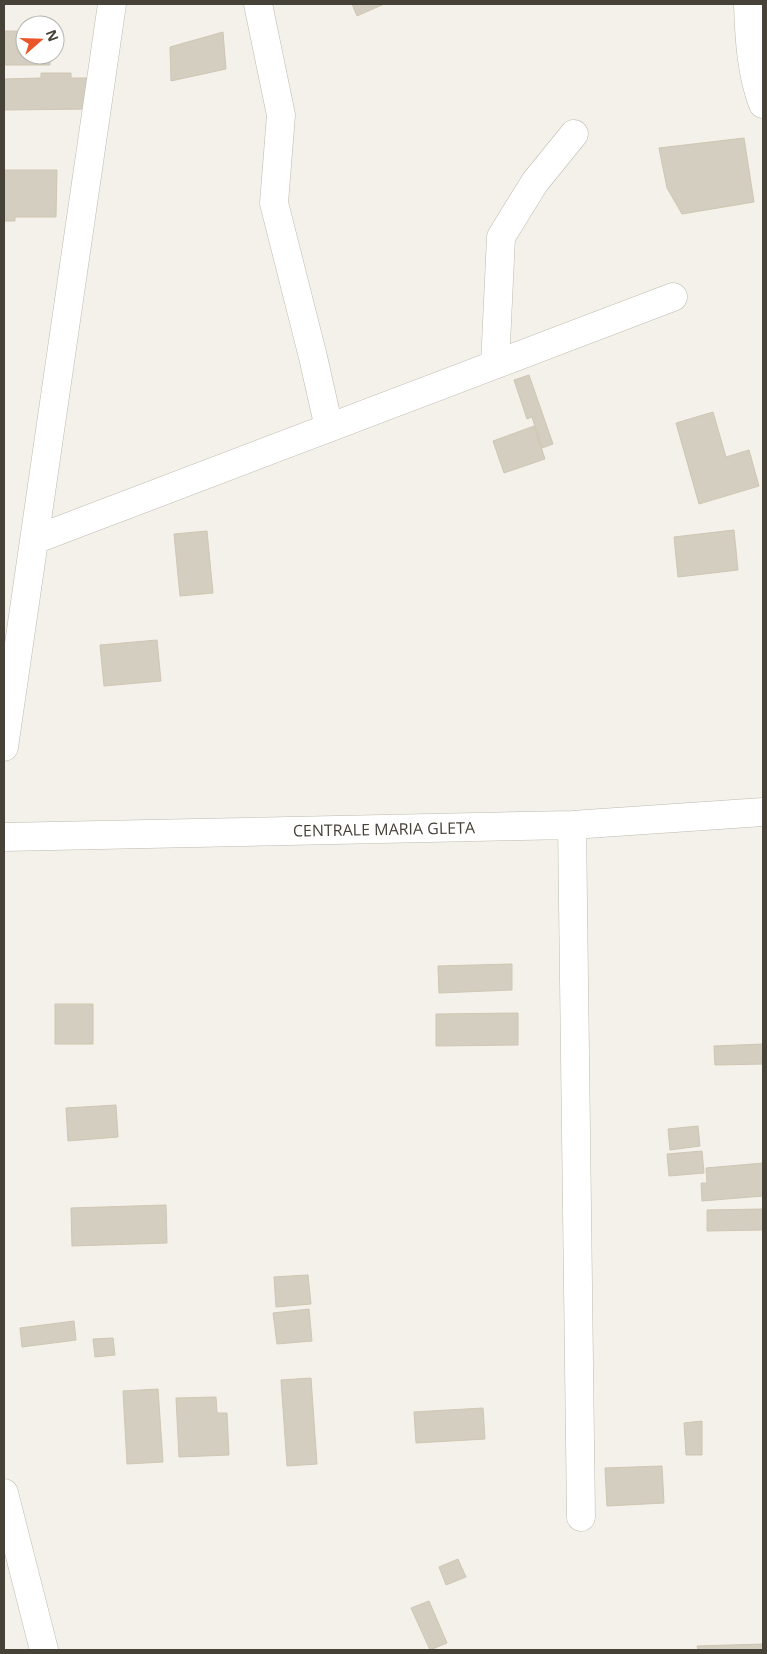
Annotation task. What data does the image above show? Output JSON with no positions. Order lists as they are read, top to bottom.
{
  "streets": {
    "street": ["CENTRALE MARIA GLETA"]
  },
  "north": "right"
}
